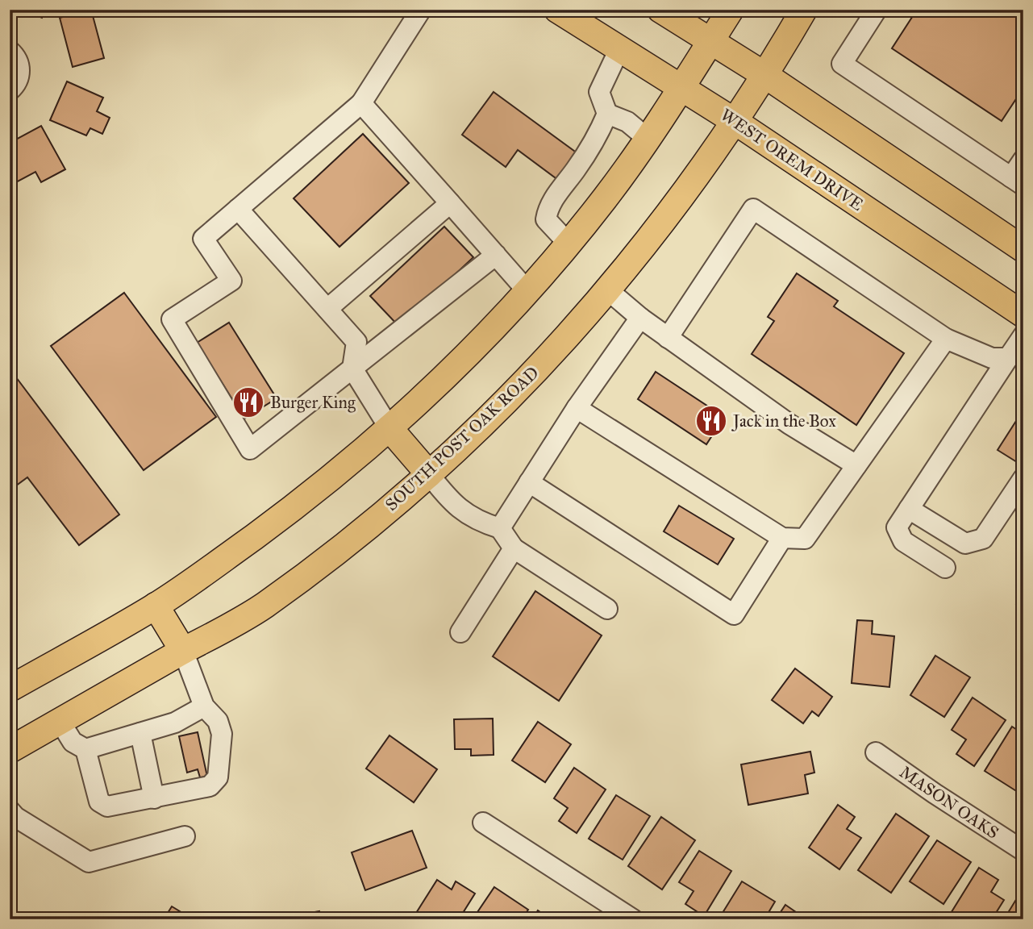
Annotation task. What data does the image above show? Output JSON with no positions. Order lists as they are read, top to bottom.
{
  "streets": {
    "main road": ["WEST OREM DRIVE", "SOUTH POST OAK ROAD"],
    "street": ["MASON OAKS"]
  },
  "crossings": [
    ["WEST OREM DRIVE", "SOUTH POST OAK ROAD"]
  ],
  "places": {
    "restaurant": ["Burger King", "Jack in the Box"]
  }
}
